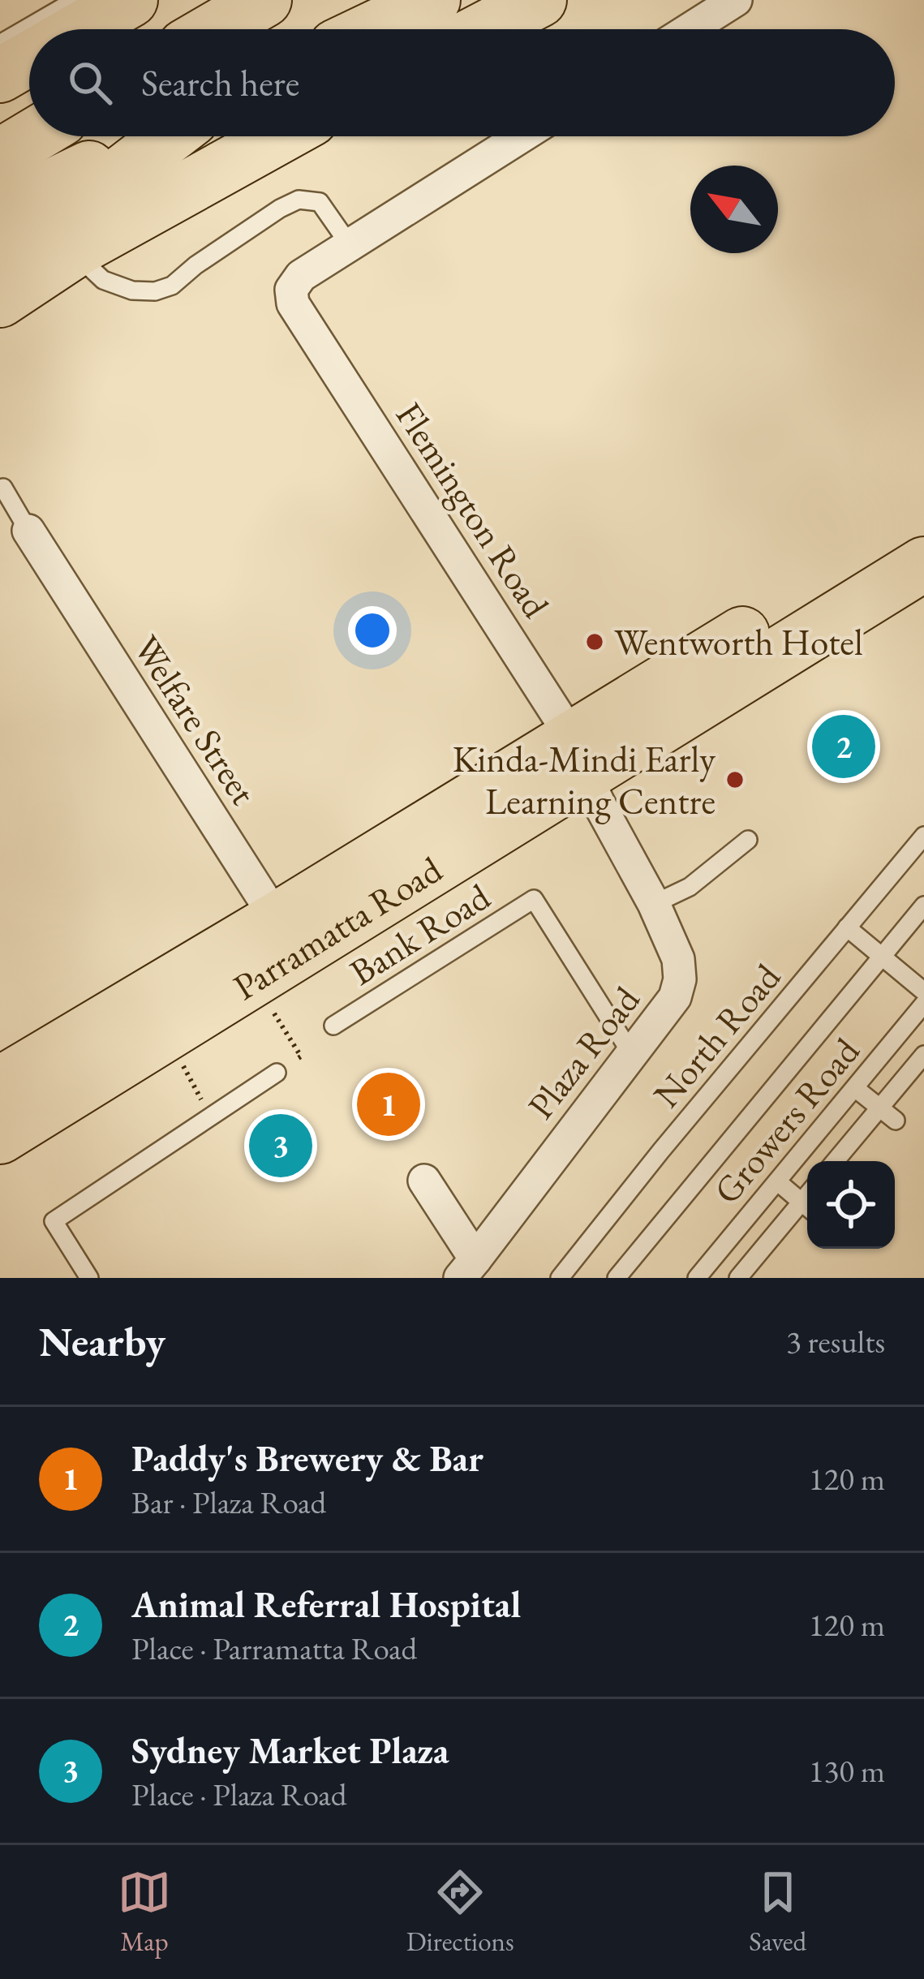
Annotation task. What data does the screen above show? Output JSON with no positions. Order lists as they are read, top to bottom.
{
  "streets": {
    "highway": ["Parramatta Road"],
    "street": ["Flemington Road", "Welfare Street", "Plaza Road"],
    "lane": ["Bank Road", "North Road", "Growers Road"]
  },
  "crossings": [
    ["Flemington Road", "Parramatta Road"],
    ["Flemington Road", "Plaza Road"],
    ["Welfare Street", "Parramatta Road"],
    ["Parramatta Road", "Plaza Road"],
    ["Bank Road", "Plaza Road"]
  ],
  "places": ["Wentworth Hotel", "Kinda-Mindi Early Learning Centre"],
  "north": "top left",
  "page": {
    "search": "Search here",
    "pins": ["2", "1", "3"],
    "heading": ["Nearby", "3 results"],
    "list": [
      {
        "mark": "1",
        "name": "Paddy's Brewery & Bar",
        "note": "Bar · Plaza Road",
        "value": "120 m"
      },
      {
        "mark": "2",
        "name": "Animal Referral Hospital",
        "note": "Place · Parramatta Road",
        "value": "120 m"
      },
      {
        "mark": "3",
        "name": "Sydney Market Plaza",
        "note": "Place · Plaza Road",
        "value": "130 m"
      }
    ],
    "nav": ["Map", "Directions", "Saved"]
  }
}
